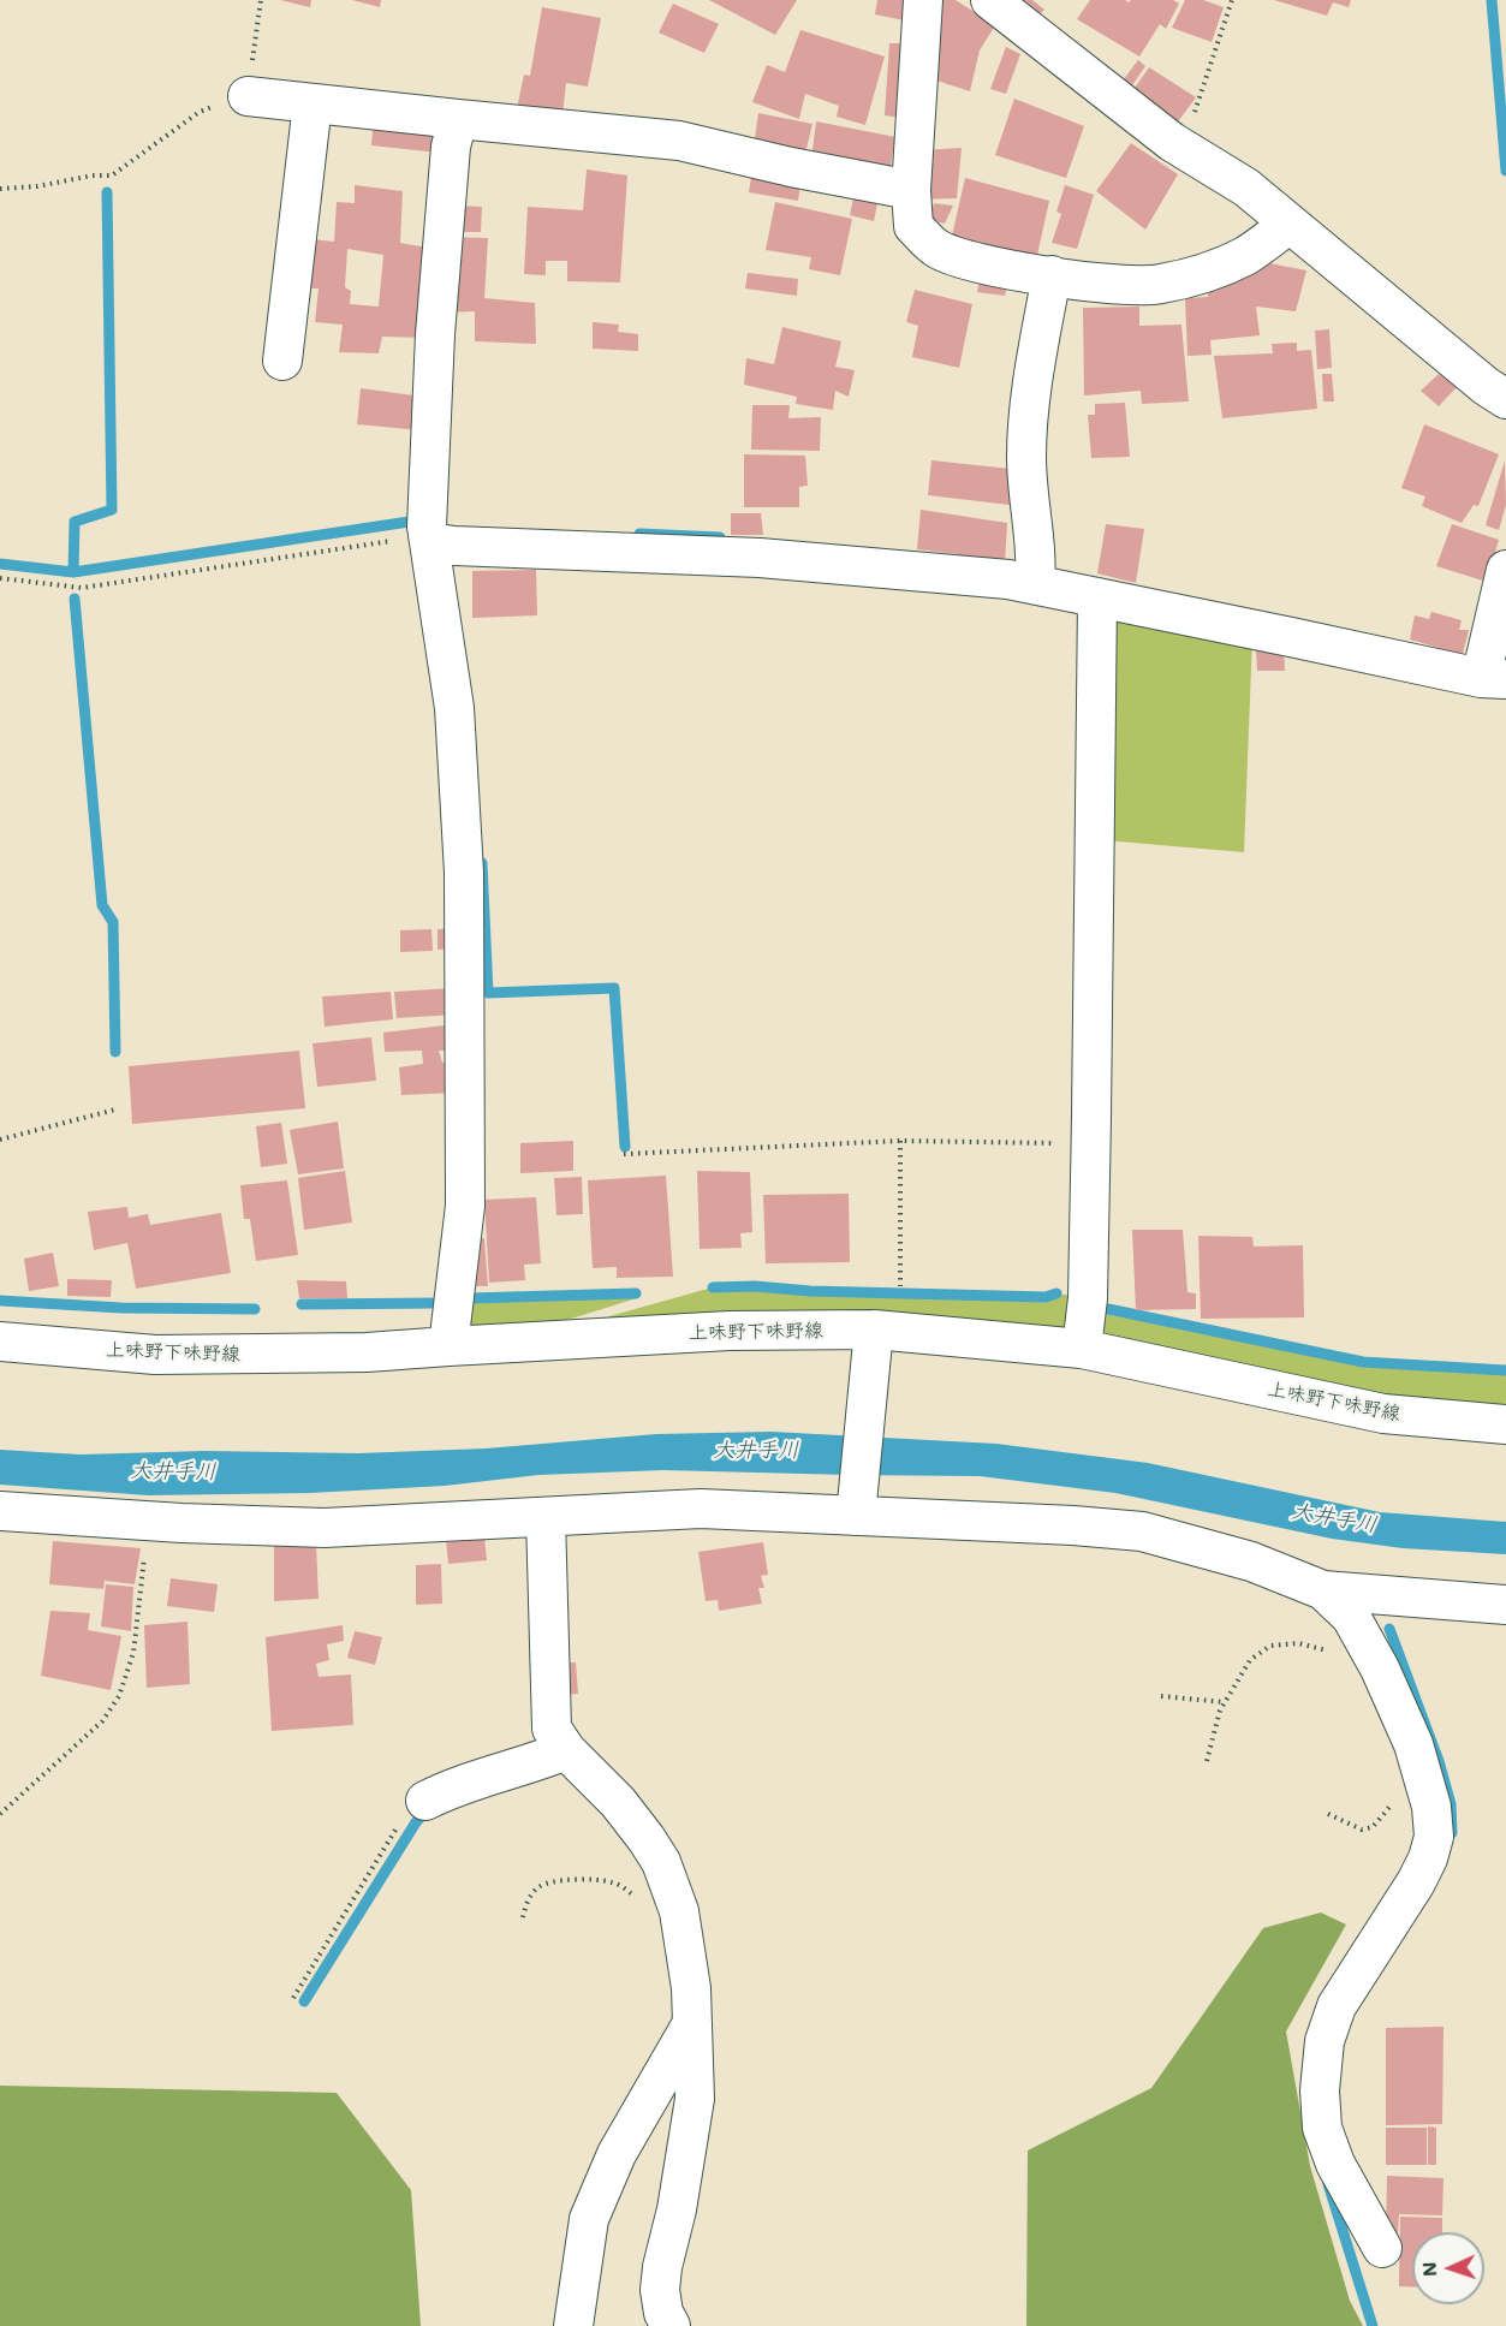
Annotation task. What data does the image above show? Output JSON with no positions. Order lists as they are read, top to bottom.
{
  "streets": {
    "street": ["上味野下味野線"]
  },
  "water": ["大井手川"],
  "north": "left"
}
